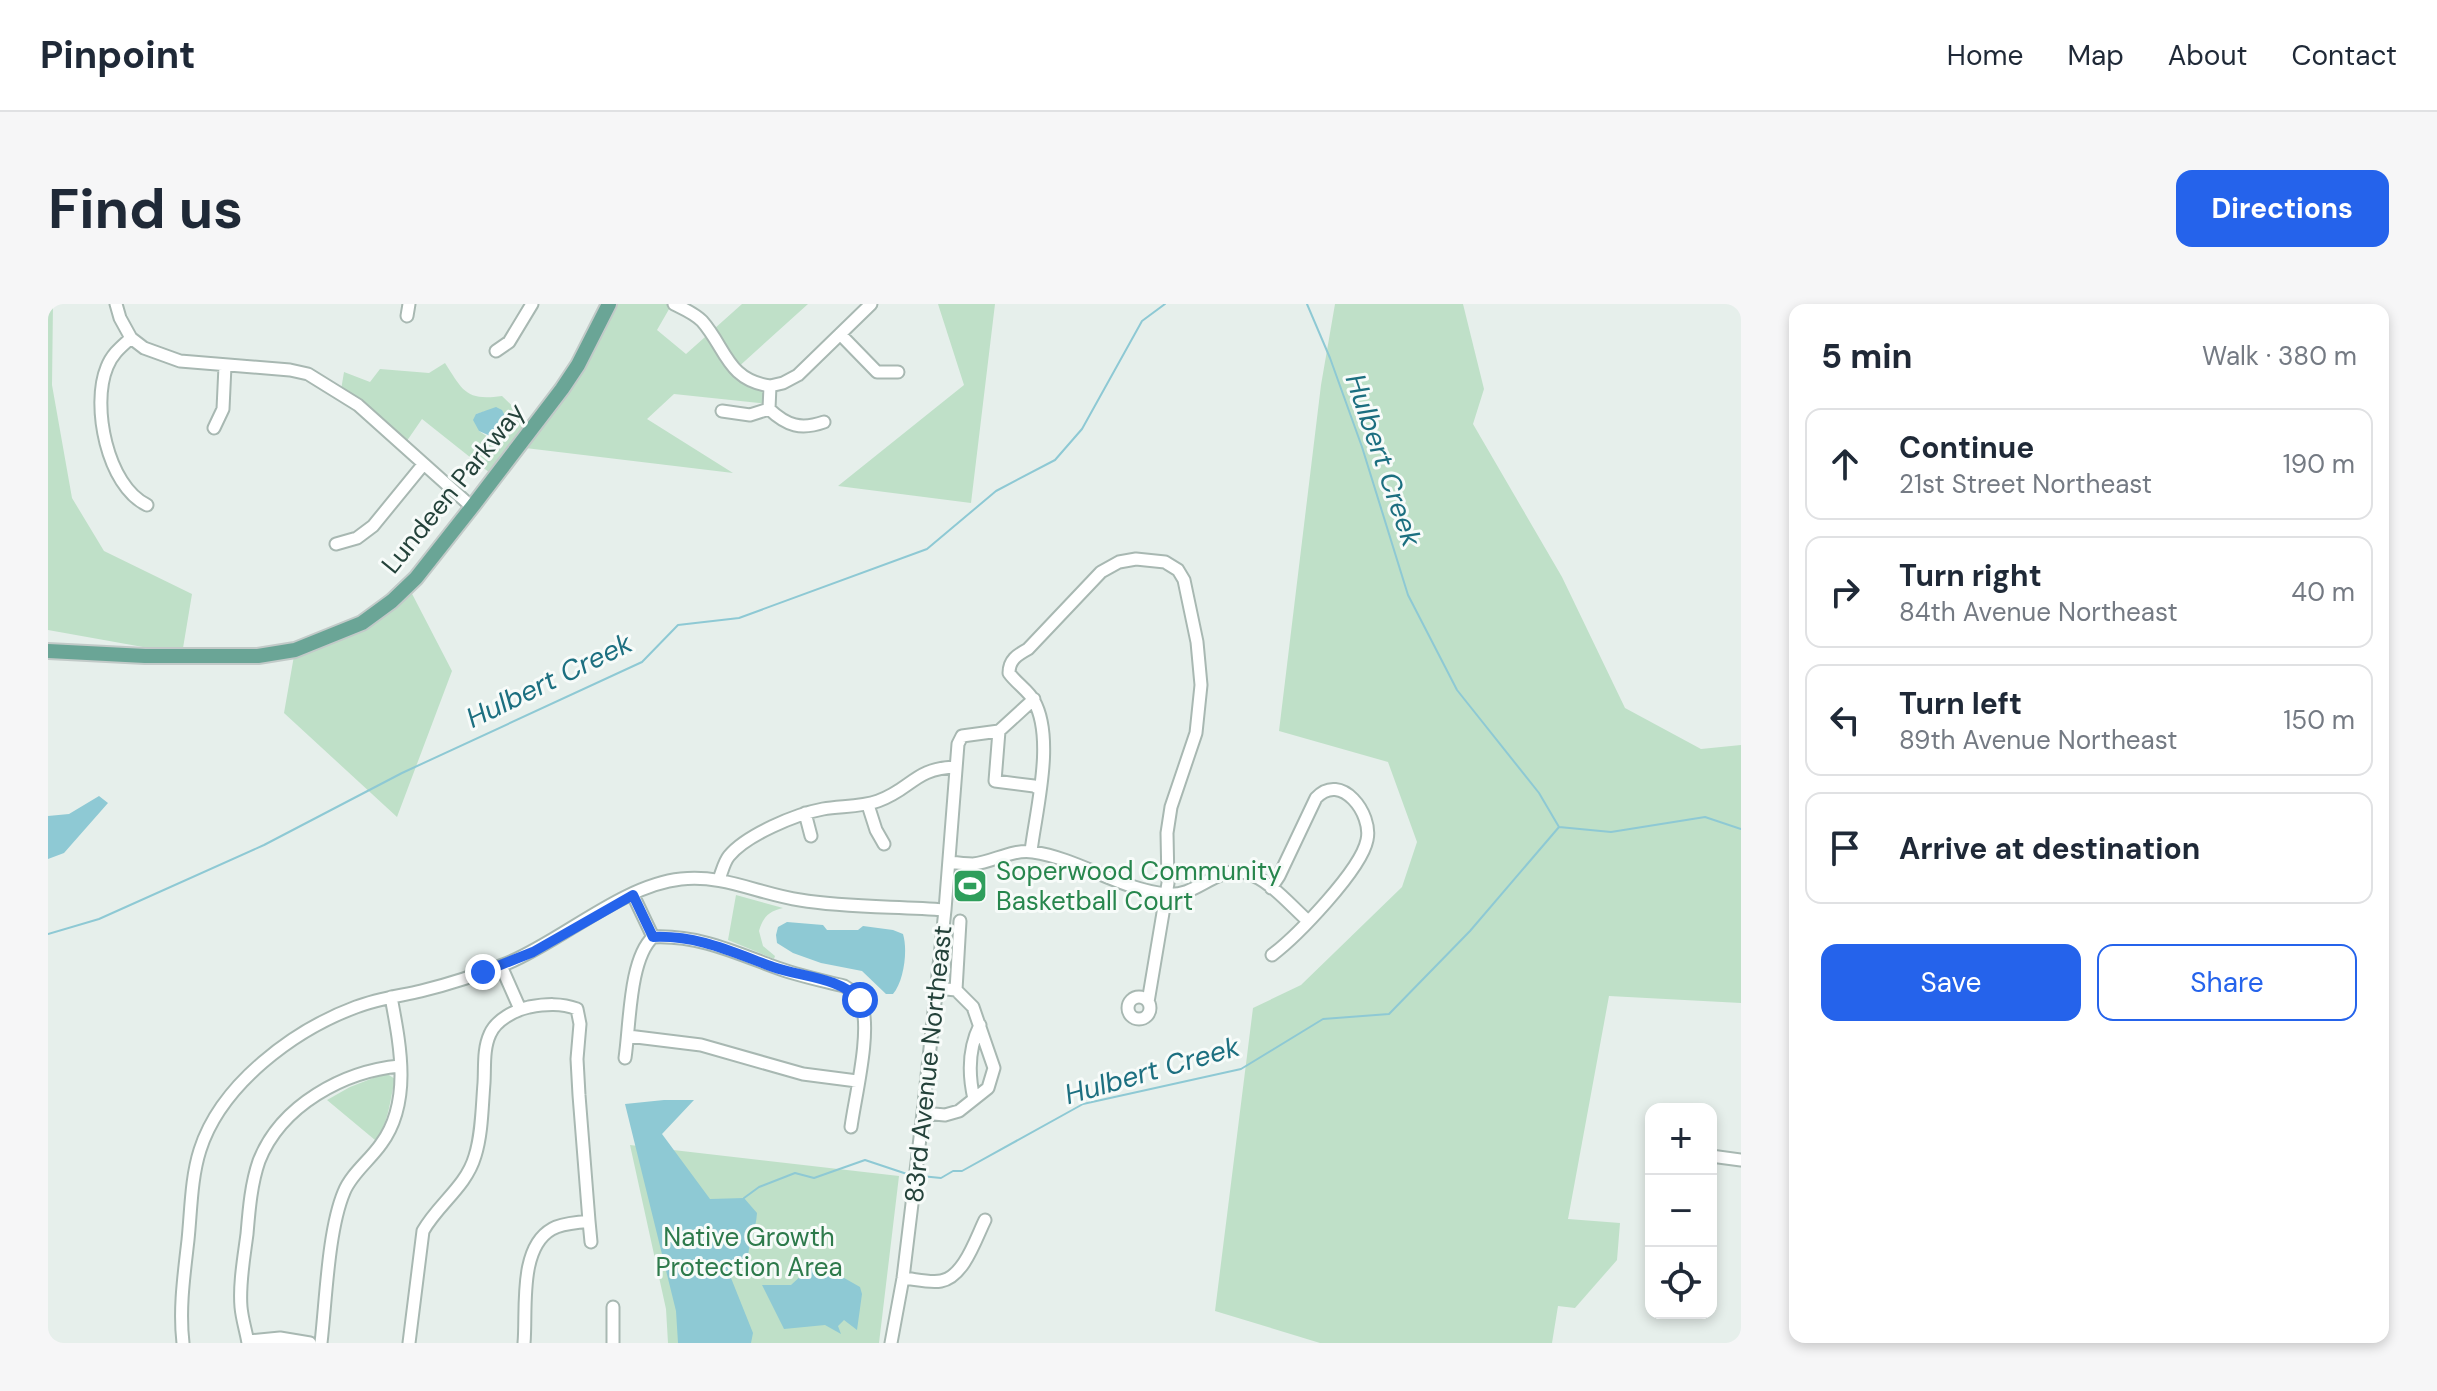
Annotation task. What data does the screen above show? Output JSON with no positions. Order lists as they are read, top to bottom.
{
  "streets": {
    "main road": ["Lundeen Parkway"],
    "street": ["83rd Avenue Northeast"]
  },
  "water": ["Hulbert Creek"],
  "parks": ["Native Growth Protection Area"],
  "places": {
    "sports": ["Soperwood Community Basketball Court"]
  },
  "page": {
    "header": "Pinpoint",
    "nav": [
      "Home",
      "Map",
      "About",
      "Contact"
    ],
    "buttons": [
      "Directions",
      ["Save", "Share"]
    ],
    "title": "Find us",
    "heading": ["5 min", "Walk · 380 m"],
    "list": [
      ["Continue", "21st Street Northeast", "190 m"],
      ["Turn right", "84th Avenue Northeast", "40 m"],
      ["Turn left", "89th Avenue Northeast", "150 m"],
      "Arrive at destination"
    ],
    "map_buttons": ["+", "−"]
  }
}
